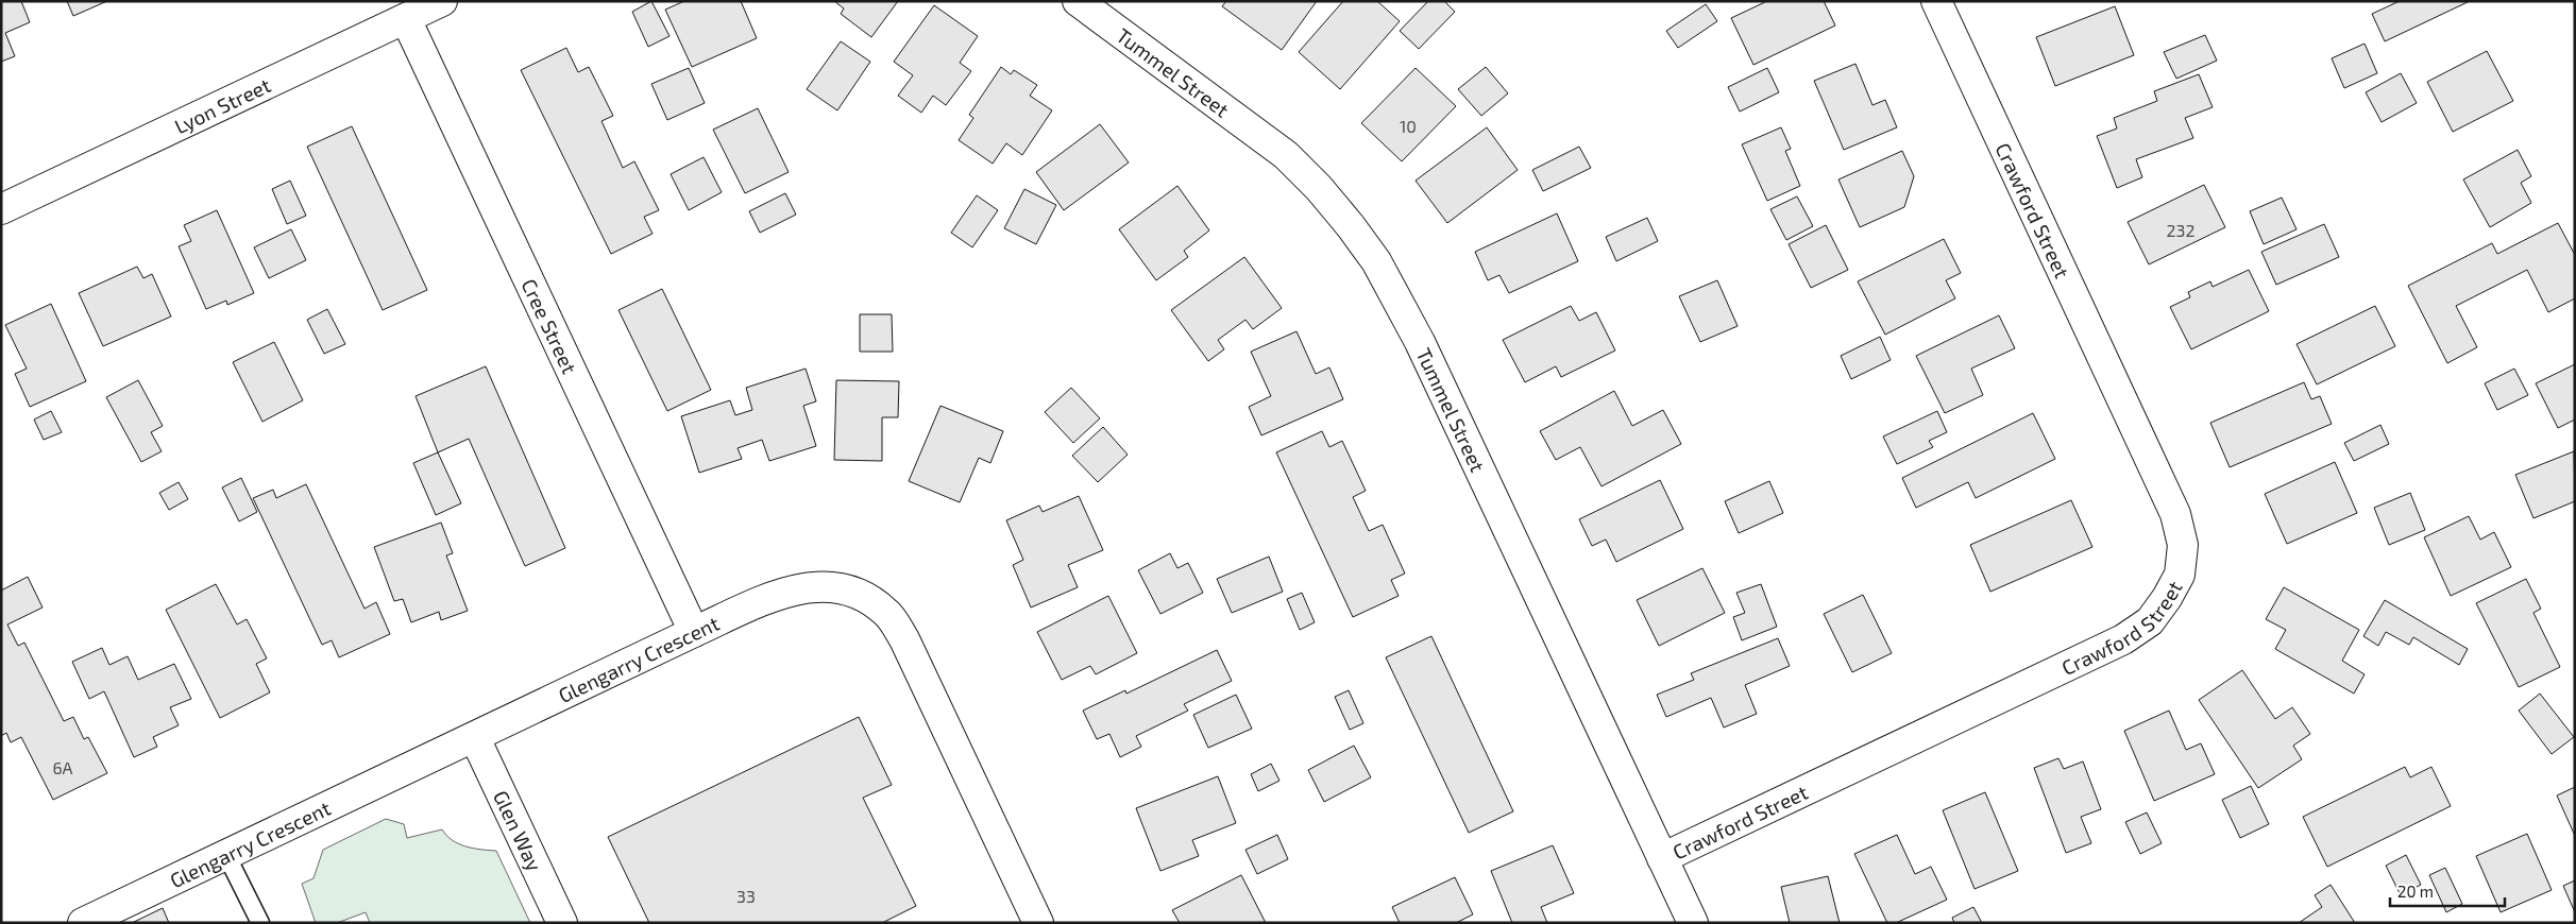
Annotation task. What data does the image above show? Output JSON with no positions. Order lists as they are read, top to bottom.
{
  "streets": {
    "street": [
      "Tummel Street",
      "Lyon Street",
      "Crawford Street",
      "Cree Street",
      "Glengarry Crescent",
      "Glen Way"
    ]
  },
  "crossings": [
    ["Tummel Street", "Crawford Street"],
    ["Lyon Street", "Cree Street"],
    ["Cree Street", "Glengarry Crescent"],
    ["Glengarry Crescent", "Glen Way"]
  ],
  "house_numbers": [
    "10",
    "232",
    "6A",
    "33"
  ],
  "scale_bar": "20 m"
}
